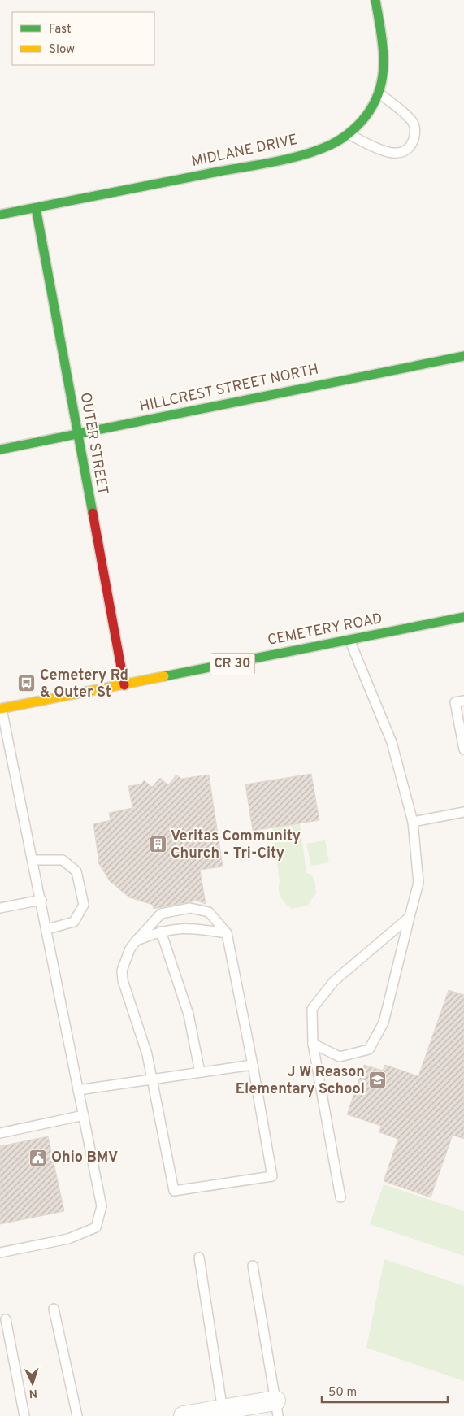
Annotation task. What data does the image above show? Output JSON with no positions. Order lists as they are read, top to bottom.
{
  "streets": {
    "street": [
      "MIDLANE DRIVE",
      "HILLCREST STREET NORTH",
      "OUTER STREET",
      "CEMETERY ROAD",
      "CR 30"
    ]
  },
  "crossings": [
    ["MIDLANE DRIVE", "OUTER STREET"],
    ["HILLCREST STREET NORTH", "OUTER STREET"],
    ["OUTER STREET", "CEMETERY ROAD"]
  ],
  "places": {
    "bus stop": ["Cemetery Rd & Outer St"],
    "building": ["Veritas Community Church - Tri-City"],
    "school or university": ["J W Reason Elementary School"],
    "public building": ["Ohio BMV"]
  },
  "legend": ["Fast", "Slow"],
  "scale_bar": "50 m",
  "north": "bottom"
}
